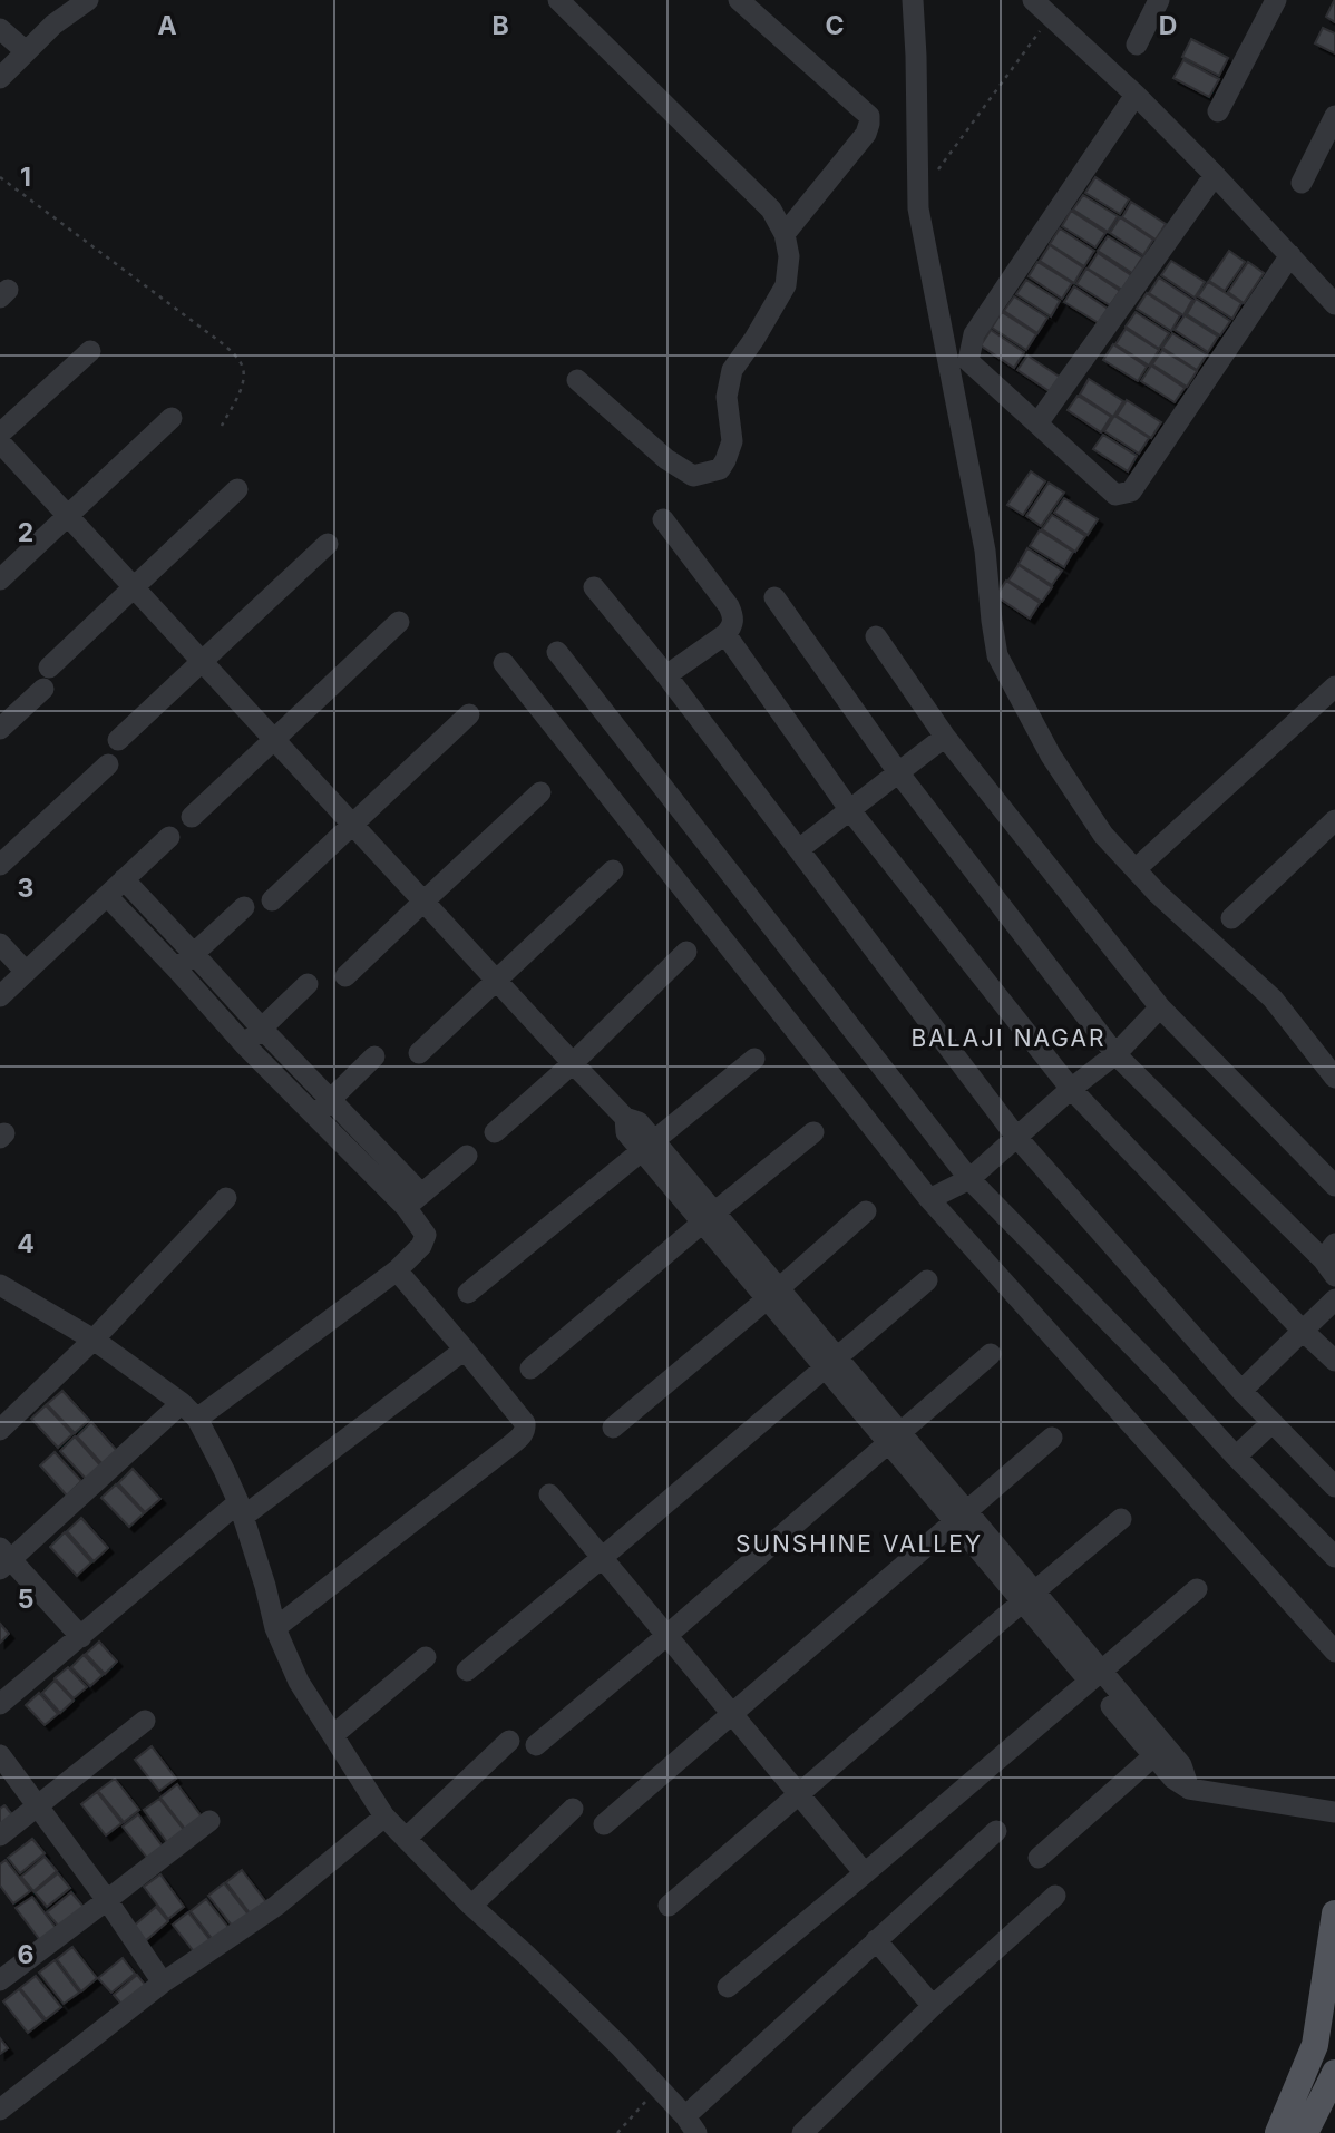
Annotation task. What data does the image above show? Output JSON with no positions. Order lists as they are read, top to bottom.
{
  "districts": ["BALAJI NAGAR", "SUNSHINE VALLEY"],
  "grid": {
    "columns": [
      "A",
      "B",
      "C",
      "D"
    ],
    "rows": [
      "1",
      "2",
      "3",
      "4",
      "5",
      "6"
    ]
  }
}
